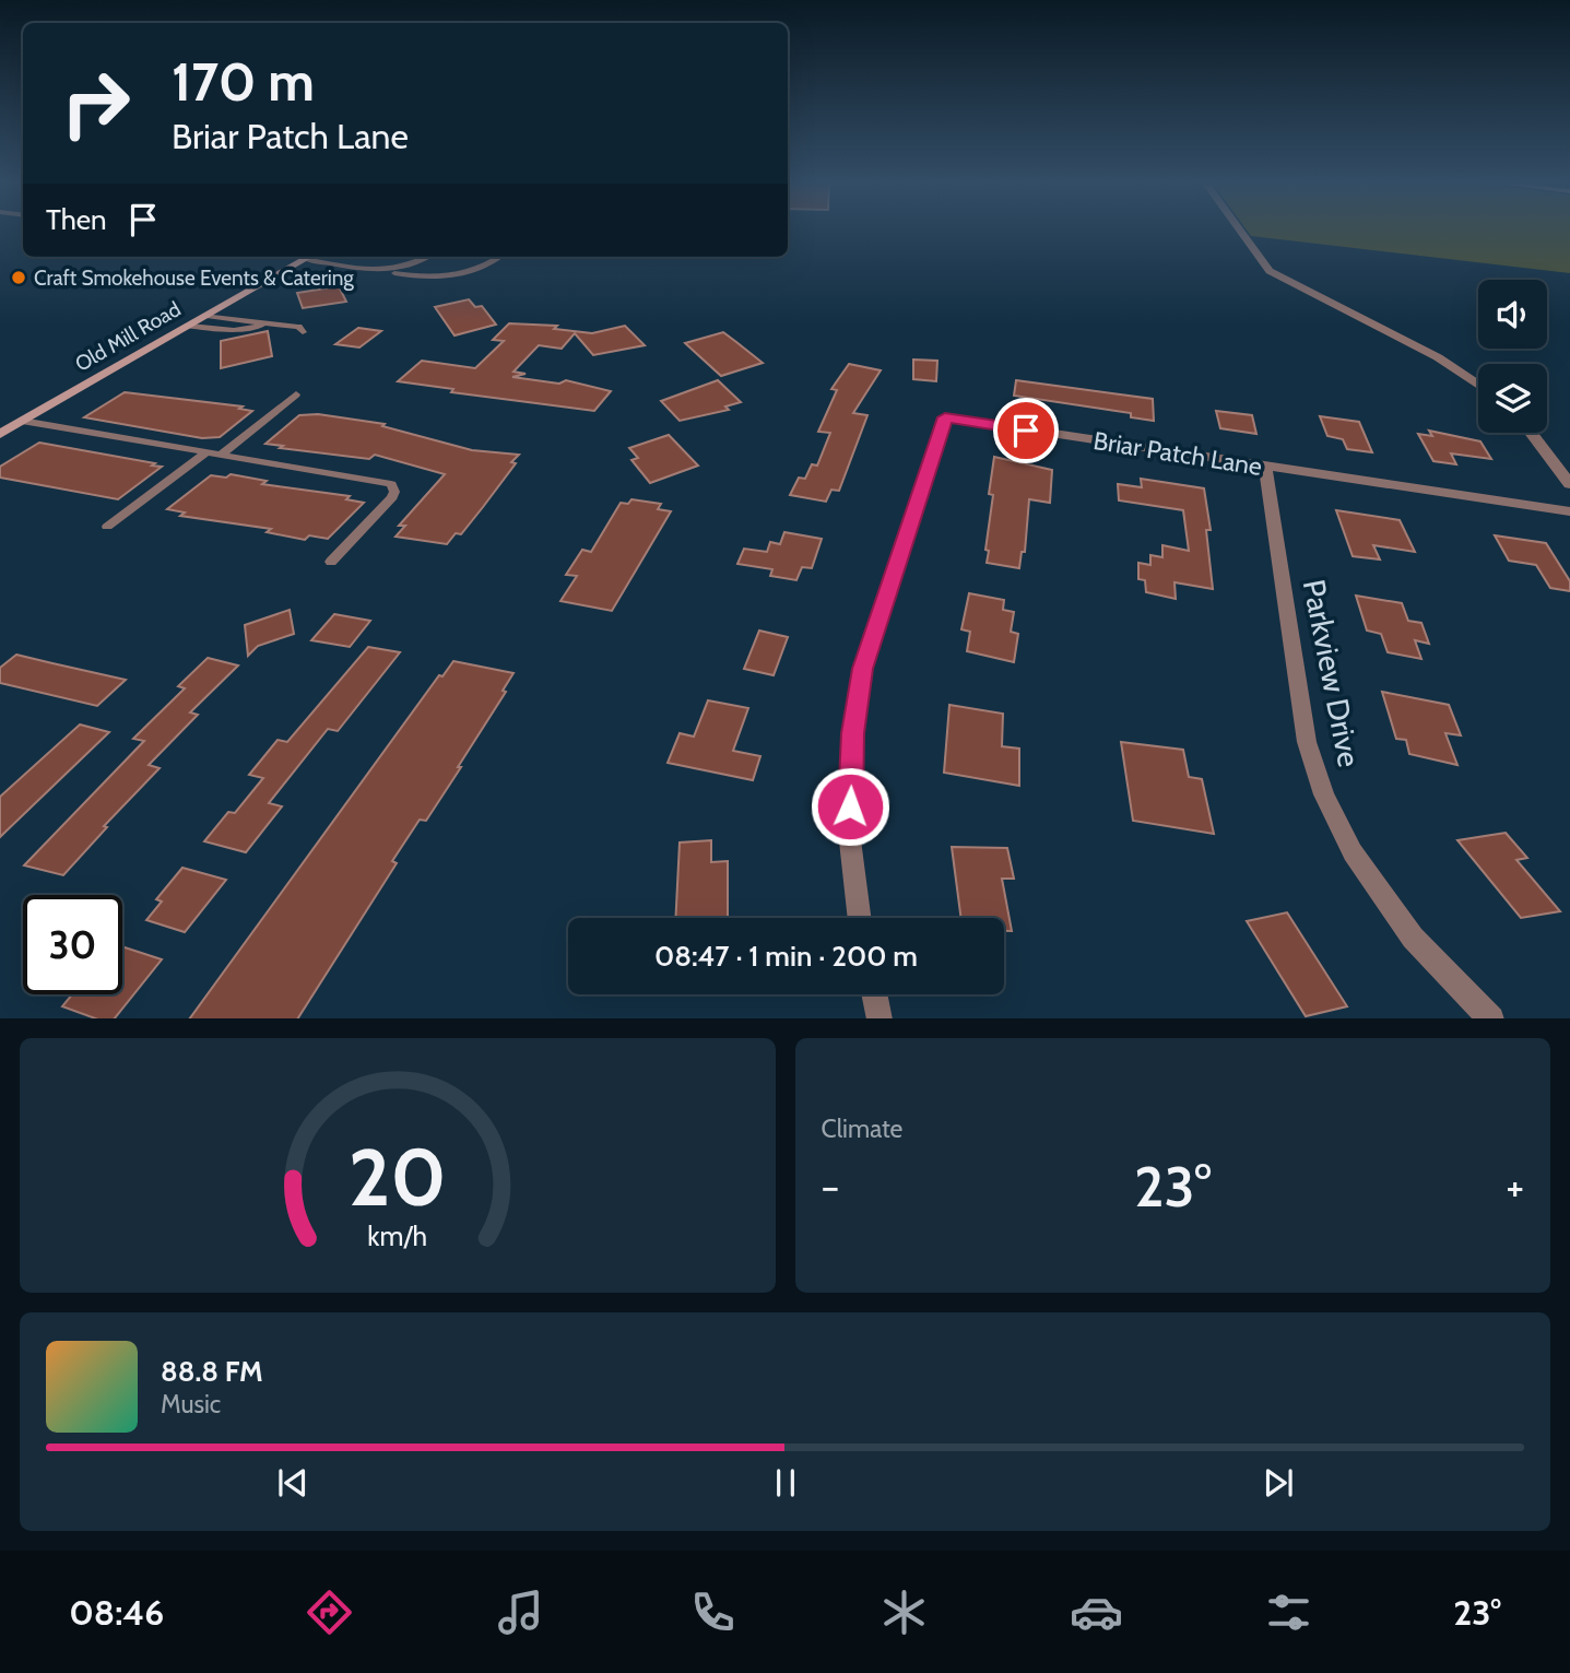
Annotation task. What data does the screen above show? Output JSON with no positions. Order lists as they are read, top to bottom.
{
  "streets": {
    "street": ["Old Mill Road", "Briar Patch Lane", "Parkview Drive"]
  },
  "crossings": [
    ["Briar Patch Lane", "Parkview Drive"]
  ],
  "places": ["Craft Smokehouse Events & Catering"],
  "page": {
    "turn": ["170 m", "Briar Patch Lane"],
    "then": "Then",
    "limit": "30",
    "trip": "08:47 · 1 min · 200 m",
    "tile": "Climate",
    "heat": ["−", "23°", "+"],
    "song": ["88.8 FM", "Music"],
    "tabs": ["08:46", "23°"],
    "gauge": ["20", "km/h"]
  }
}
